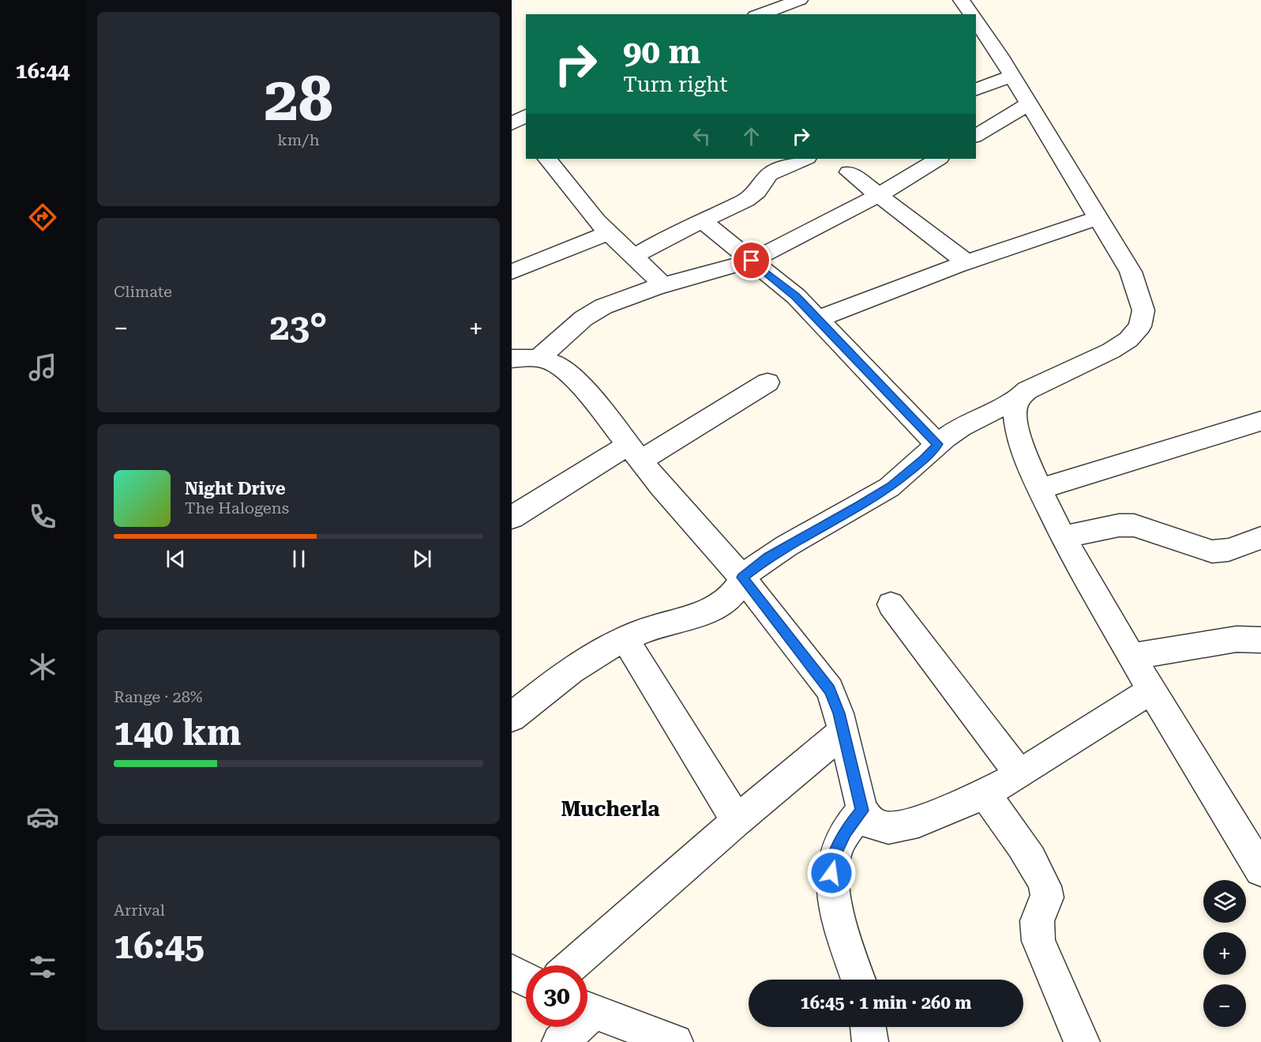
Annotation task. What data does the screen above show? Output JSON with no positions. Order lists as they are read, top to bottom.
{
  "districts": ["Mucherla"],
  "page": {
    "tabs": "16:44",
    "tile": [
      ["28", "km/h"],
      "Climate",
      ["Range · 28%", "140 km"],
      ["Arrival", "16:45"]
    ],
    "turn": ["90 m", "Turn right"],
    "heat": ["−", "23°", "+"],
    "song": ["Night Drive", "The Halogens"],
    "map_buttons": ["+", "−"],
    "limit": "30",
    "trip": "16:45 · 1 min · 260 m"
  }
}
